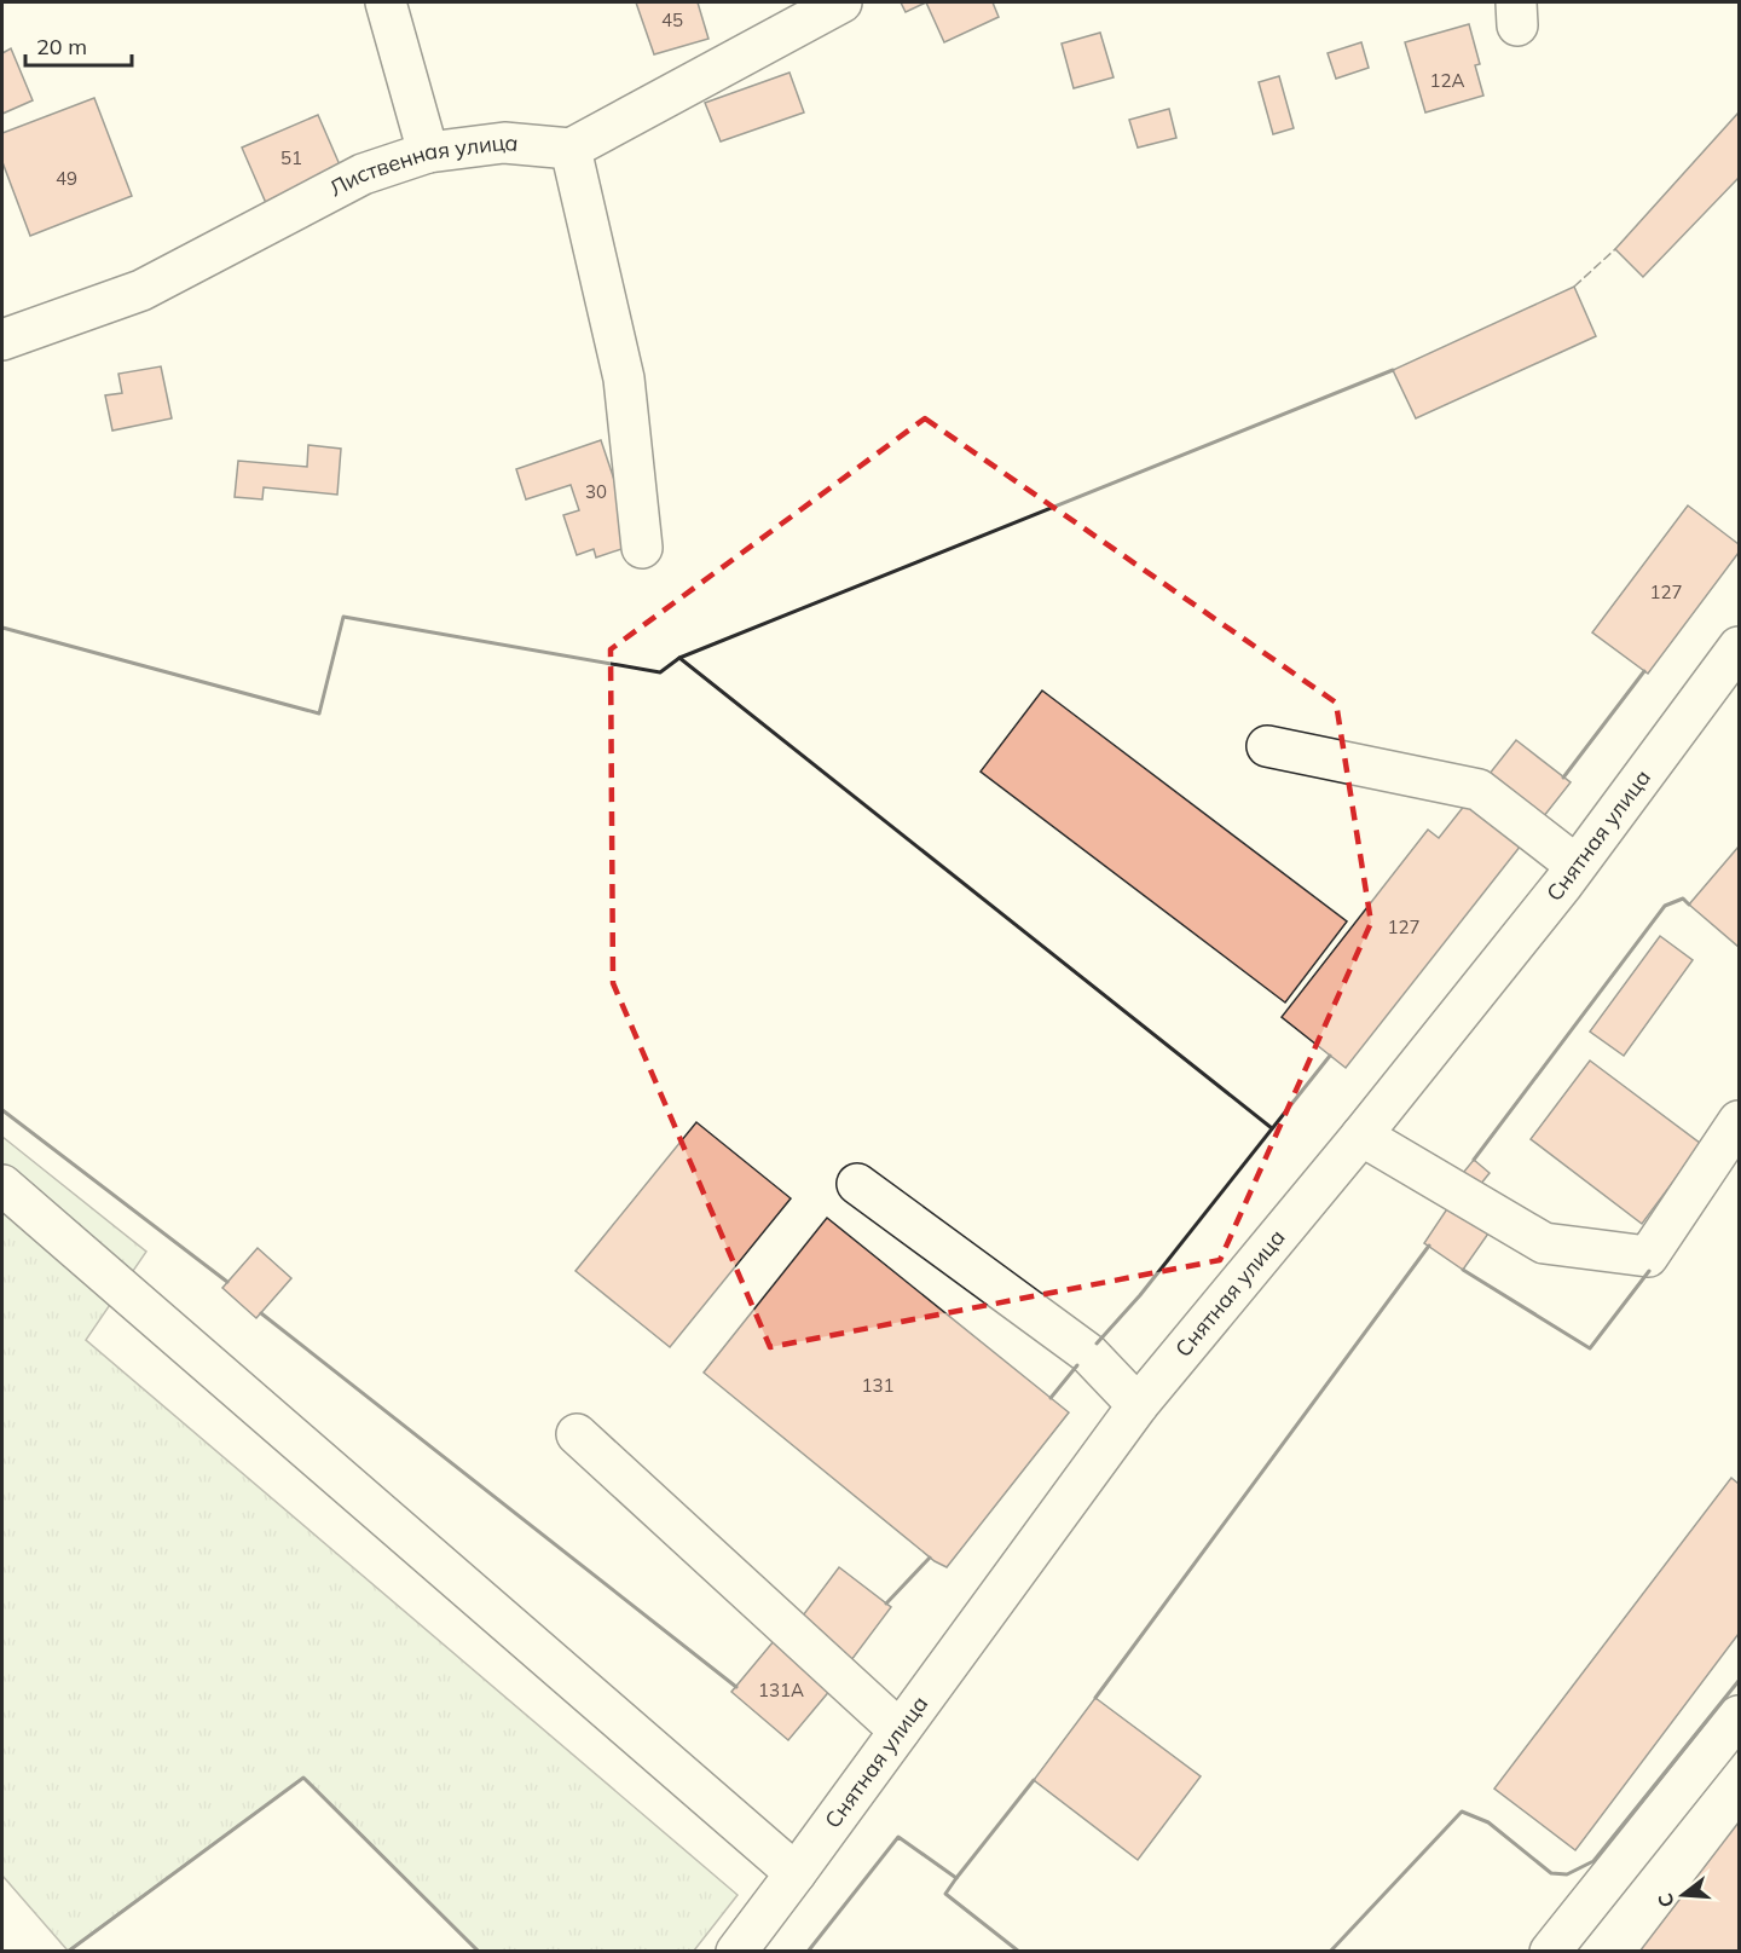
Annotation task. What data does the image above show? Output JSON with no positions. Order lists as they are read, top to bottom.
{
  "streets": {
    "street": ["Лиственная улица", "Снятная улица"]
  },
  "house_numbers": [
    "45",
    "12А",
    "51",
    "49",
    "30",
    "127",
    "127",
    "131",
    "131А"
  ],
  "scale_bar": "20 m",
  "north": "left"
}
